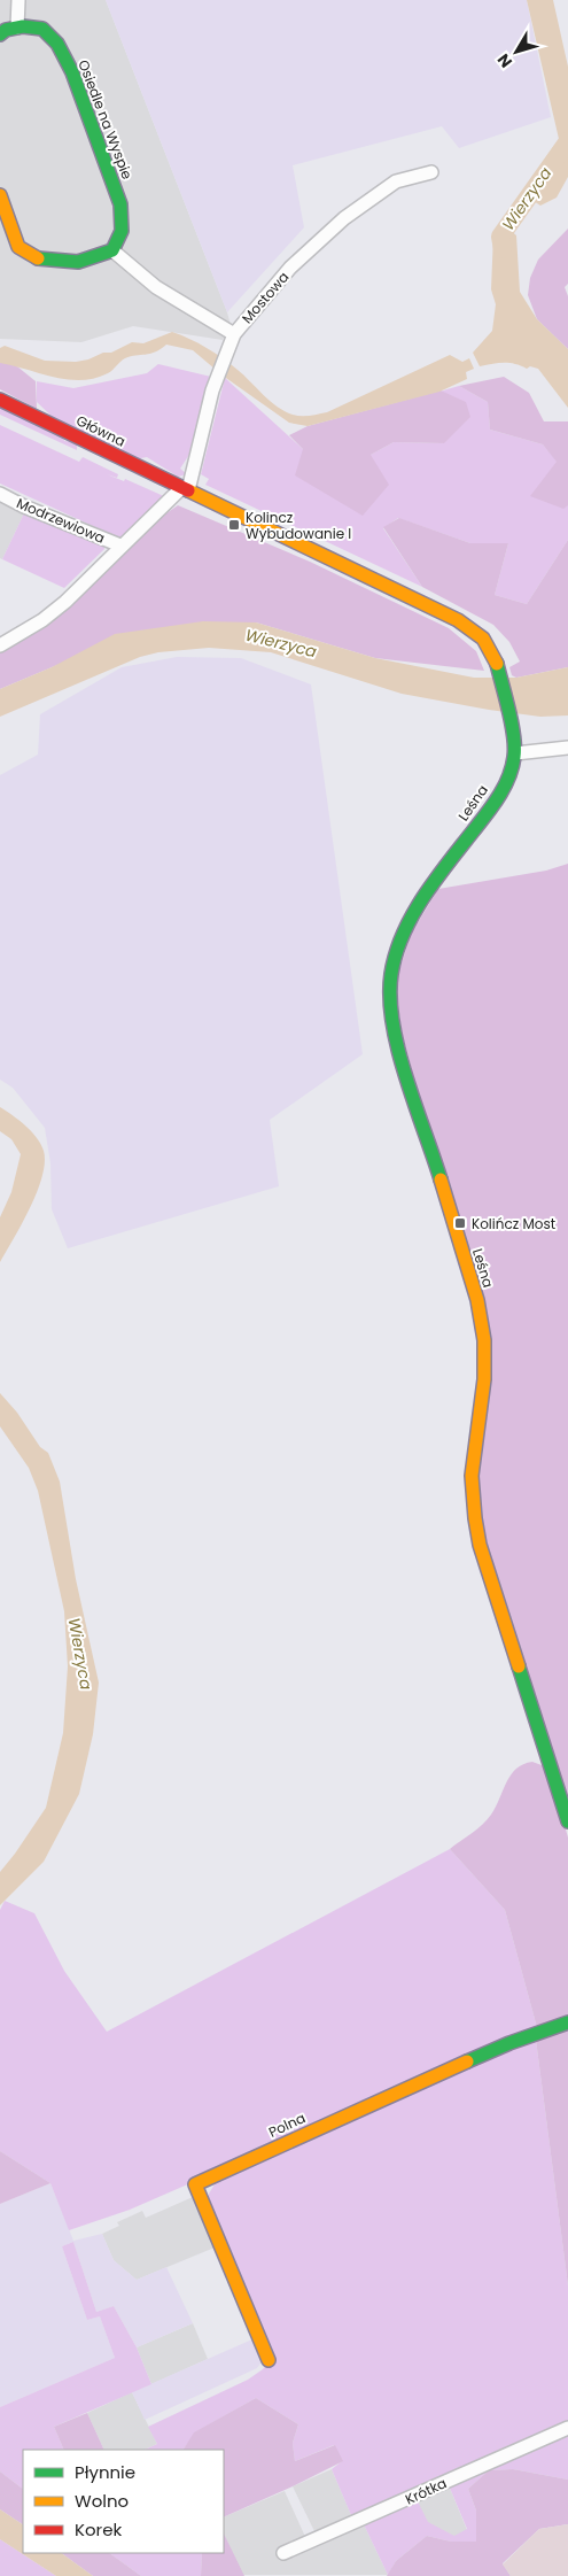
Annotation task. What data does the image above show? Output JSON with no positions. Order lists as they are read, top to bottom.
{
  "streets": {
    "street": [
      "Osiedle na Wyspie",
      "Mostowa",
      "Główna",
      "Modrzewiowa",
      "Leśna",
      "Polna",
      "Krótka"
    ]
  },
  "crossings": [
    ["Mostowa", "Główna"],
    ["Główna", "Leśna"]
  ],
  "water": ["Wierzyca"],
  "places": {
    "transit": ["Kolincz Wybudowanie I", "Kolińcz Most"]
  },
  "legend": ["Płynnie", "Wolno", "Korek"],
  "north": "bottom left"
}
